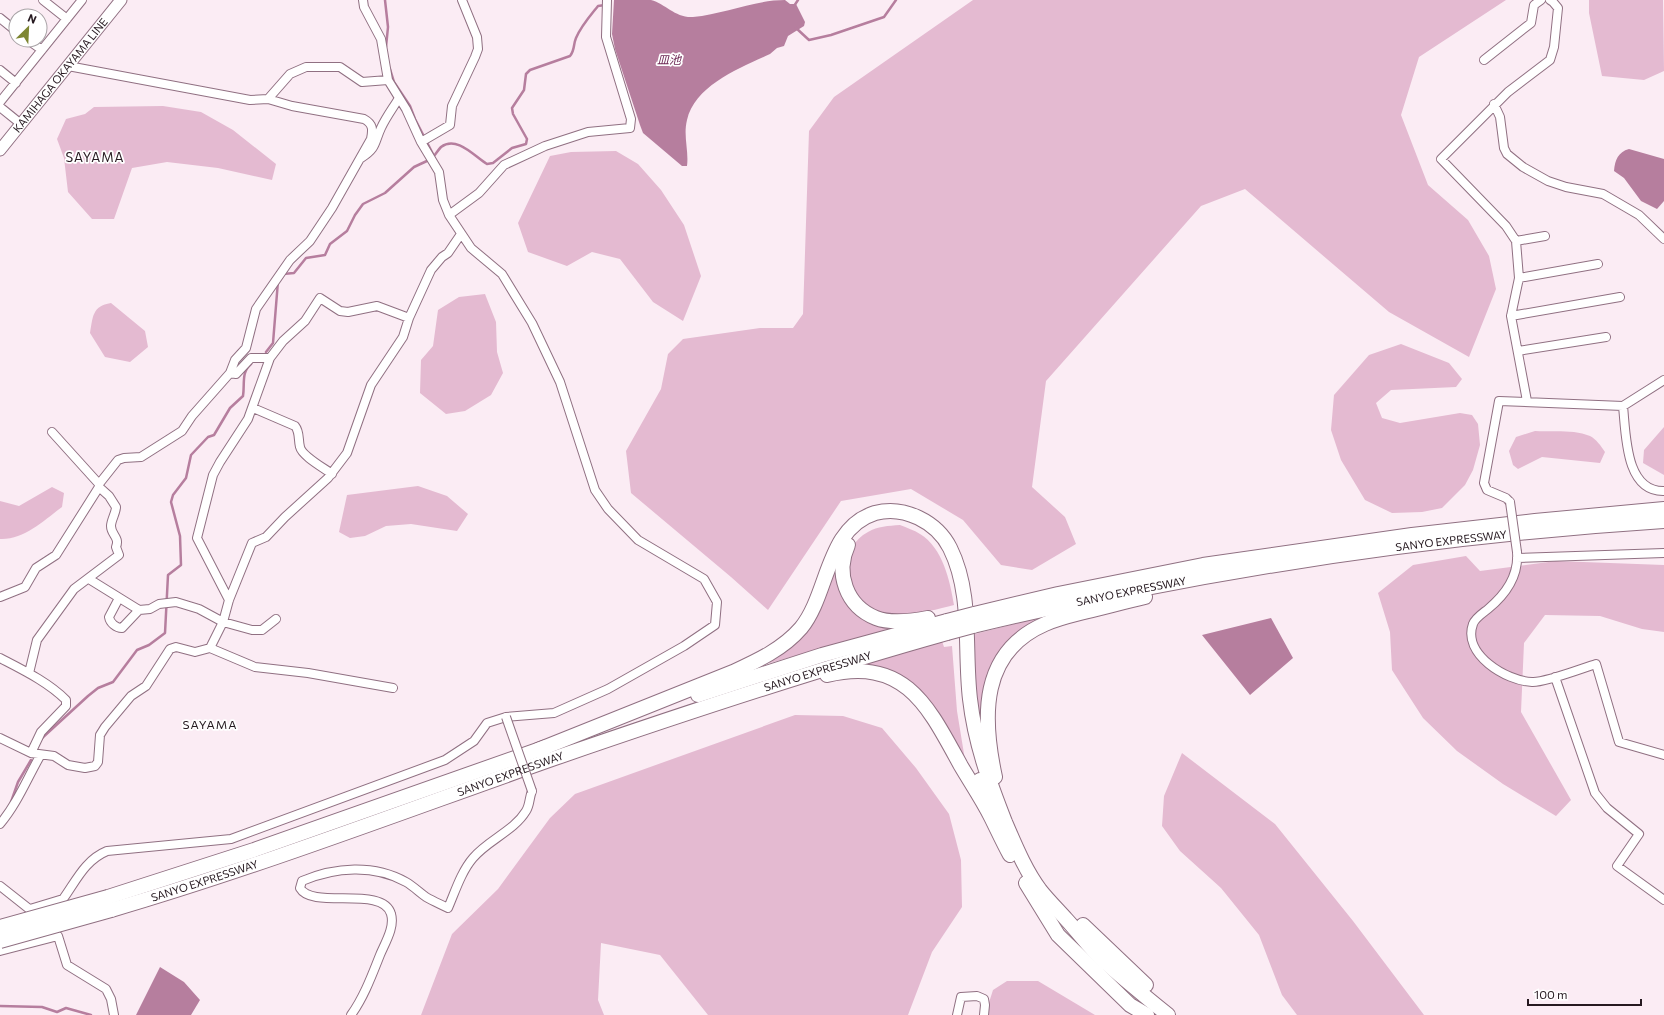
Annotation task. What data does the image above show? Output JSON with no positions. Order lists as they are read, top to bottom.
{
  "streets": {
    "highway": ["SANYO EXPRESSWAY"],
    "main road": ["KAMIHAGA OKAYAMA LINE"]
  },
  "districts": ["SAYAMA", "SAYAMA"],
  "water": ["皿池"],
  "scale_bar": "100 m",
  "north": "top right"
}
